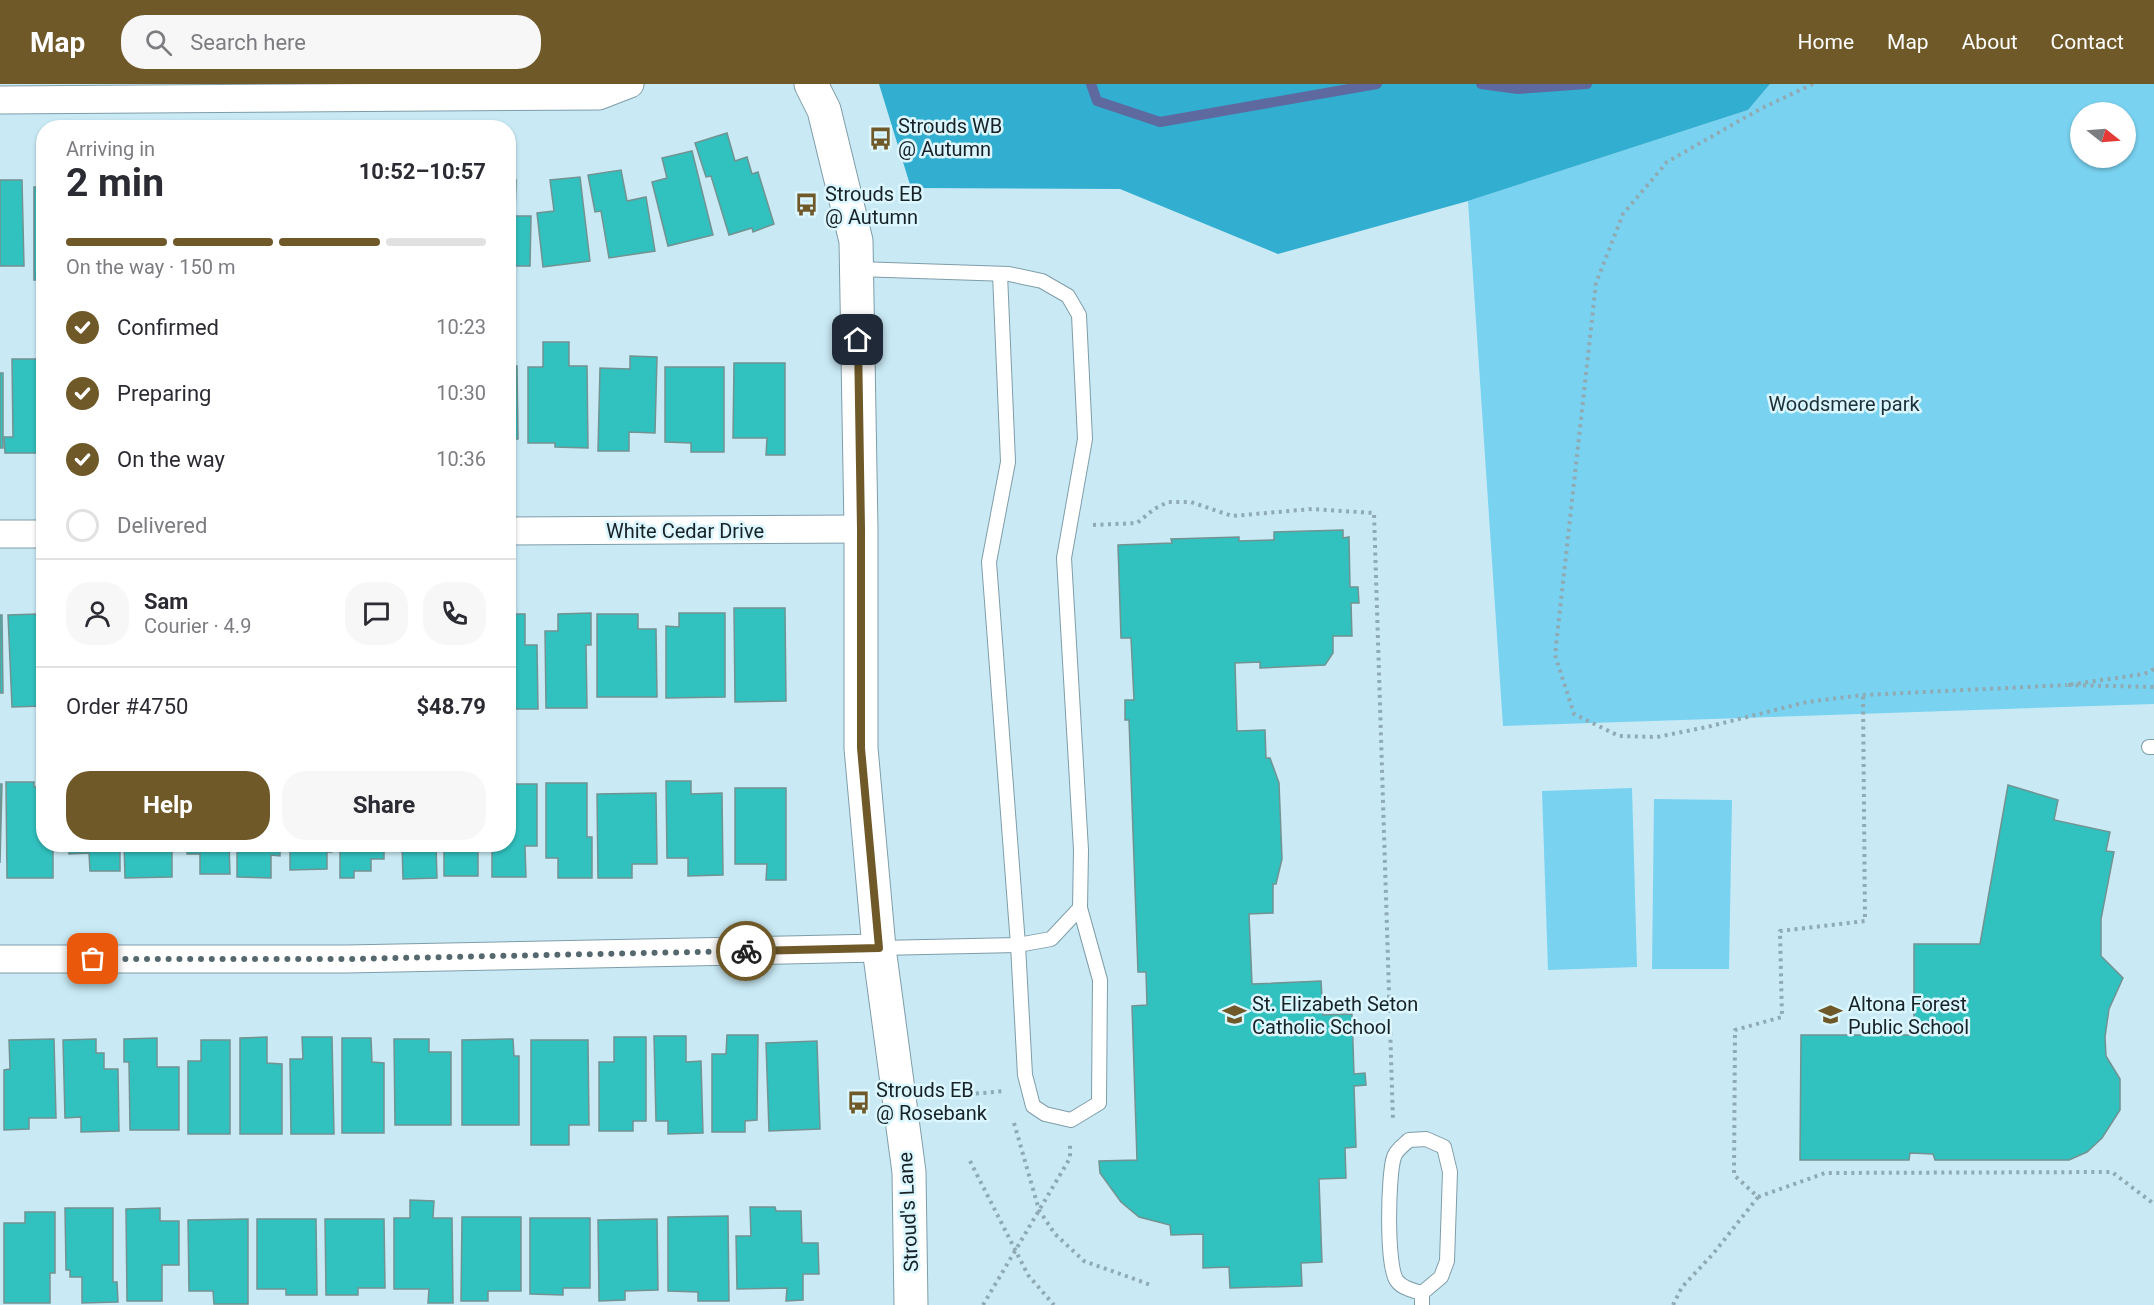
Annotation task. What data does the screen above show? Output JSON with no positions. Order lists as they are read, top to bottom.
{
  "streets": {
    "street": ["White Cedar Drive", "Stroud's Lane"]
  },
  "crossings": [
    ["White Cedar Drive", "Stroud's Lane"]
  ],
  "parks": ["Woodsmere park"],
  "places": {
    "bus stop": ["Strouds WB @ Autumn", "Strouds EB @ Autumn", "Strouds EB @ Rosebank"],
    "school or university": ["St. Elizabeth Seton Catholic School", "Altona Forest Public School"]
  },
  "north": "right",
  "page": {
    "header": "Map",
    "search": "Search here",
    "nav": [
      "Home",
      "Map",
      "About",
      "Contact"
    ],
    "heading": ["2 min", "Arriving in", "10:52–10:57"],
    "panel": [
      "Sam",
      "Courier · 4.9",
      "Order #4750",
      "$48.79"
    ],
    "bar": "On the way · 150 m",
    "list": [
      ["Confirmed", "10:23"],
      ["Preparing", "10:30"],
      ["On the way", "10:36"],
      "Delivered"
    ],
    "buttons": ["Help", "Share"]
  }
}
